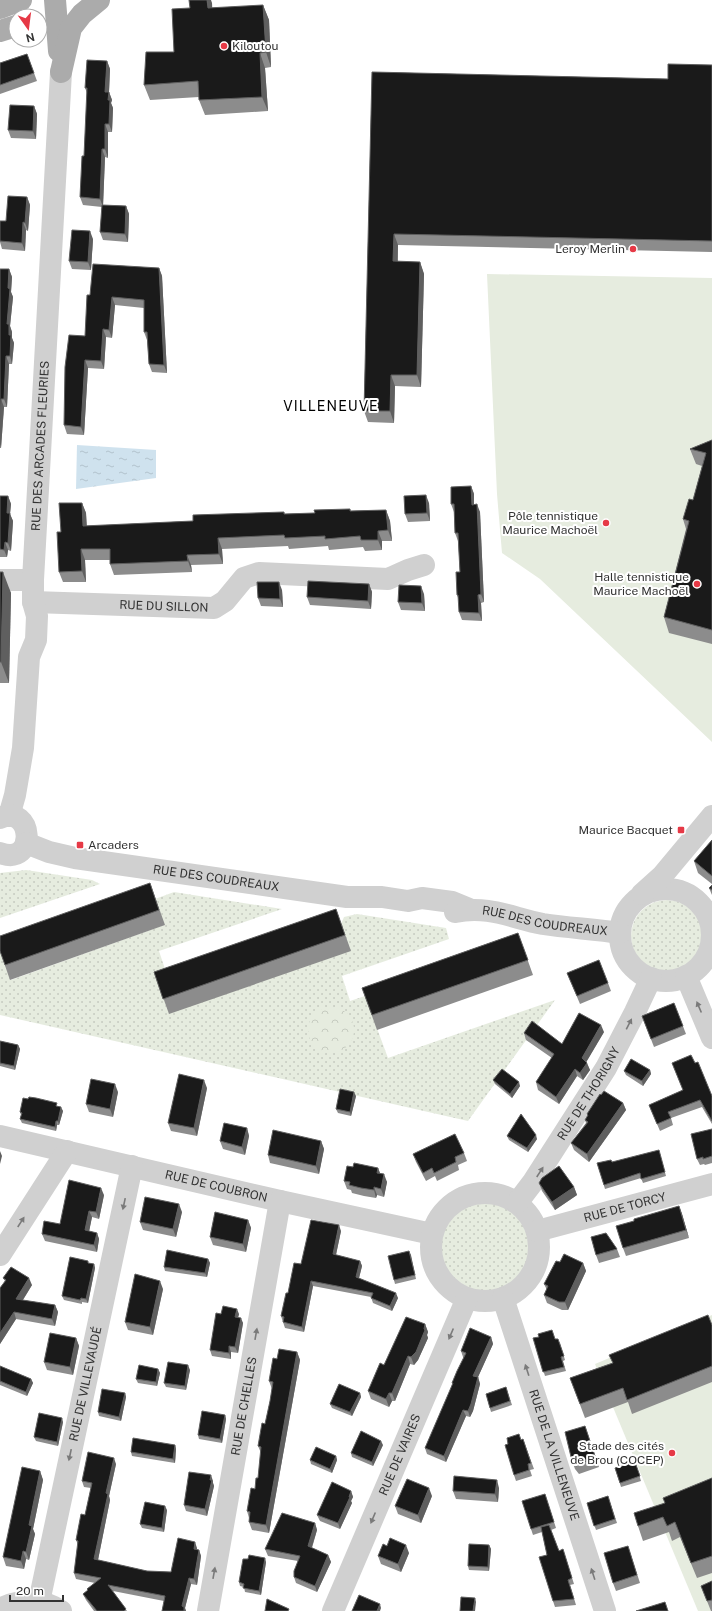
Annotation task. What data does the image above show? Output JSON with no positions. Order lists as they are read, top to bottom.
{
  "streets": {
    "street": [
      "RUE DES ARCADES FLEURIES",
      "RUE DU SILLON",
      "RUE DES COUDREAUX",
      "RUE DE THORIGNY",
      "RUE DE COUBRON",
      "RUE DE TORCY",
      "RUE DE VILLEVAUDÉ",
      "RUE DE CHELLES",
      "RUE DE VAIRES",
      "RUE DE LA VILLENEUVE"
    ]
  },
  "crossings": [
    ["RUE DES ARCADES FLEURIES", "RUE DU SILLON"],
    ["RUE DES COUDREAUX", "RUE DE THORIGNY"],
    ["RUE DE THORIGNY", "RUE DE COUBRON"],
    ["RUE DE THORIGNY", "RUE DE TORCY"],
    ["RUE DE THORIGNY", "RUE DE VAIRES"],
    ["RUE DE THORIGNY", "RUE DE LA VILLENEUVE"],
    ["RUE DE COUBRON", "RUE DE TORCY"],
    ["RUE DE COUBRON", "RUE DE VILLEVAUDÉ"],
    ["RUE DE COUBRON", "RUE DE CHELLES"],
    ["RUE DE COUBRON", "RUE DE VAIRES"],
    ["RUE DE COUBRON", "RUE DE LA VILLENEUVE"],
    ["RUE DE TORCY", "RUE DE VAIRES"],
    ["RUE DE TORCY", "RUE DE LA VILLENEUVE"],
    ["RUE DE VAIRES", "RUE DE LA VILLENEUVE"]
  ],
  "one_way": [
    "RUE DE THORIGNY",
    "RUE DE VILLEVAUDÉ",
    "RUE DE CHELLES",
    "RUE DE VAIRES",
    "RUE DE LA VILLENEUVE"
  ],
  "districts": ["VILLENEUVE"],
  "places": {
    "other": [
      "Kiloutou",
      "Leroy Merlin",
      "Pôle tennistique Maurice Machoël",
      "Halle tennistique Maurice Machoël",
      "Stade des cités de Brou (COCEP)"
    ],
    "transit": ["Maurice Bacquet", "Arcaders"]
  },
  "scale_bar": "20 m",
  "north": "bottom"
}
